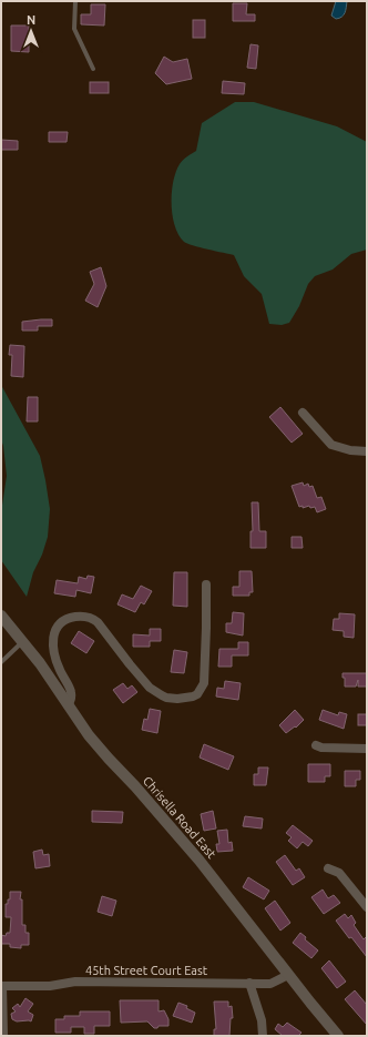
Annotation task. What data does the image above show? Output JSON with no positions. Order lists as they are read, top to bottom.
{
  "streets": {
    "street": ["Chrisella Road East", "45th Street Court East"]
  },
  "crossings": [
    ["Chrisella Road East", "45th Street Court East"]
  ],
  "north": "top"
}
